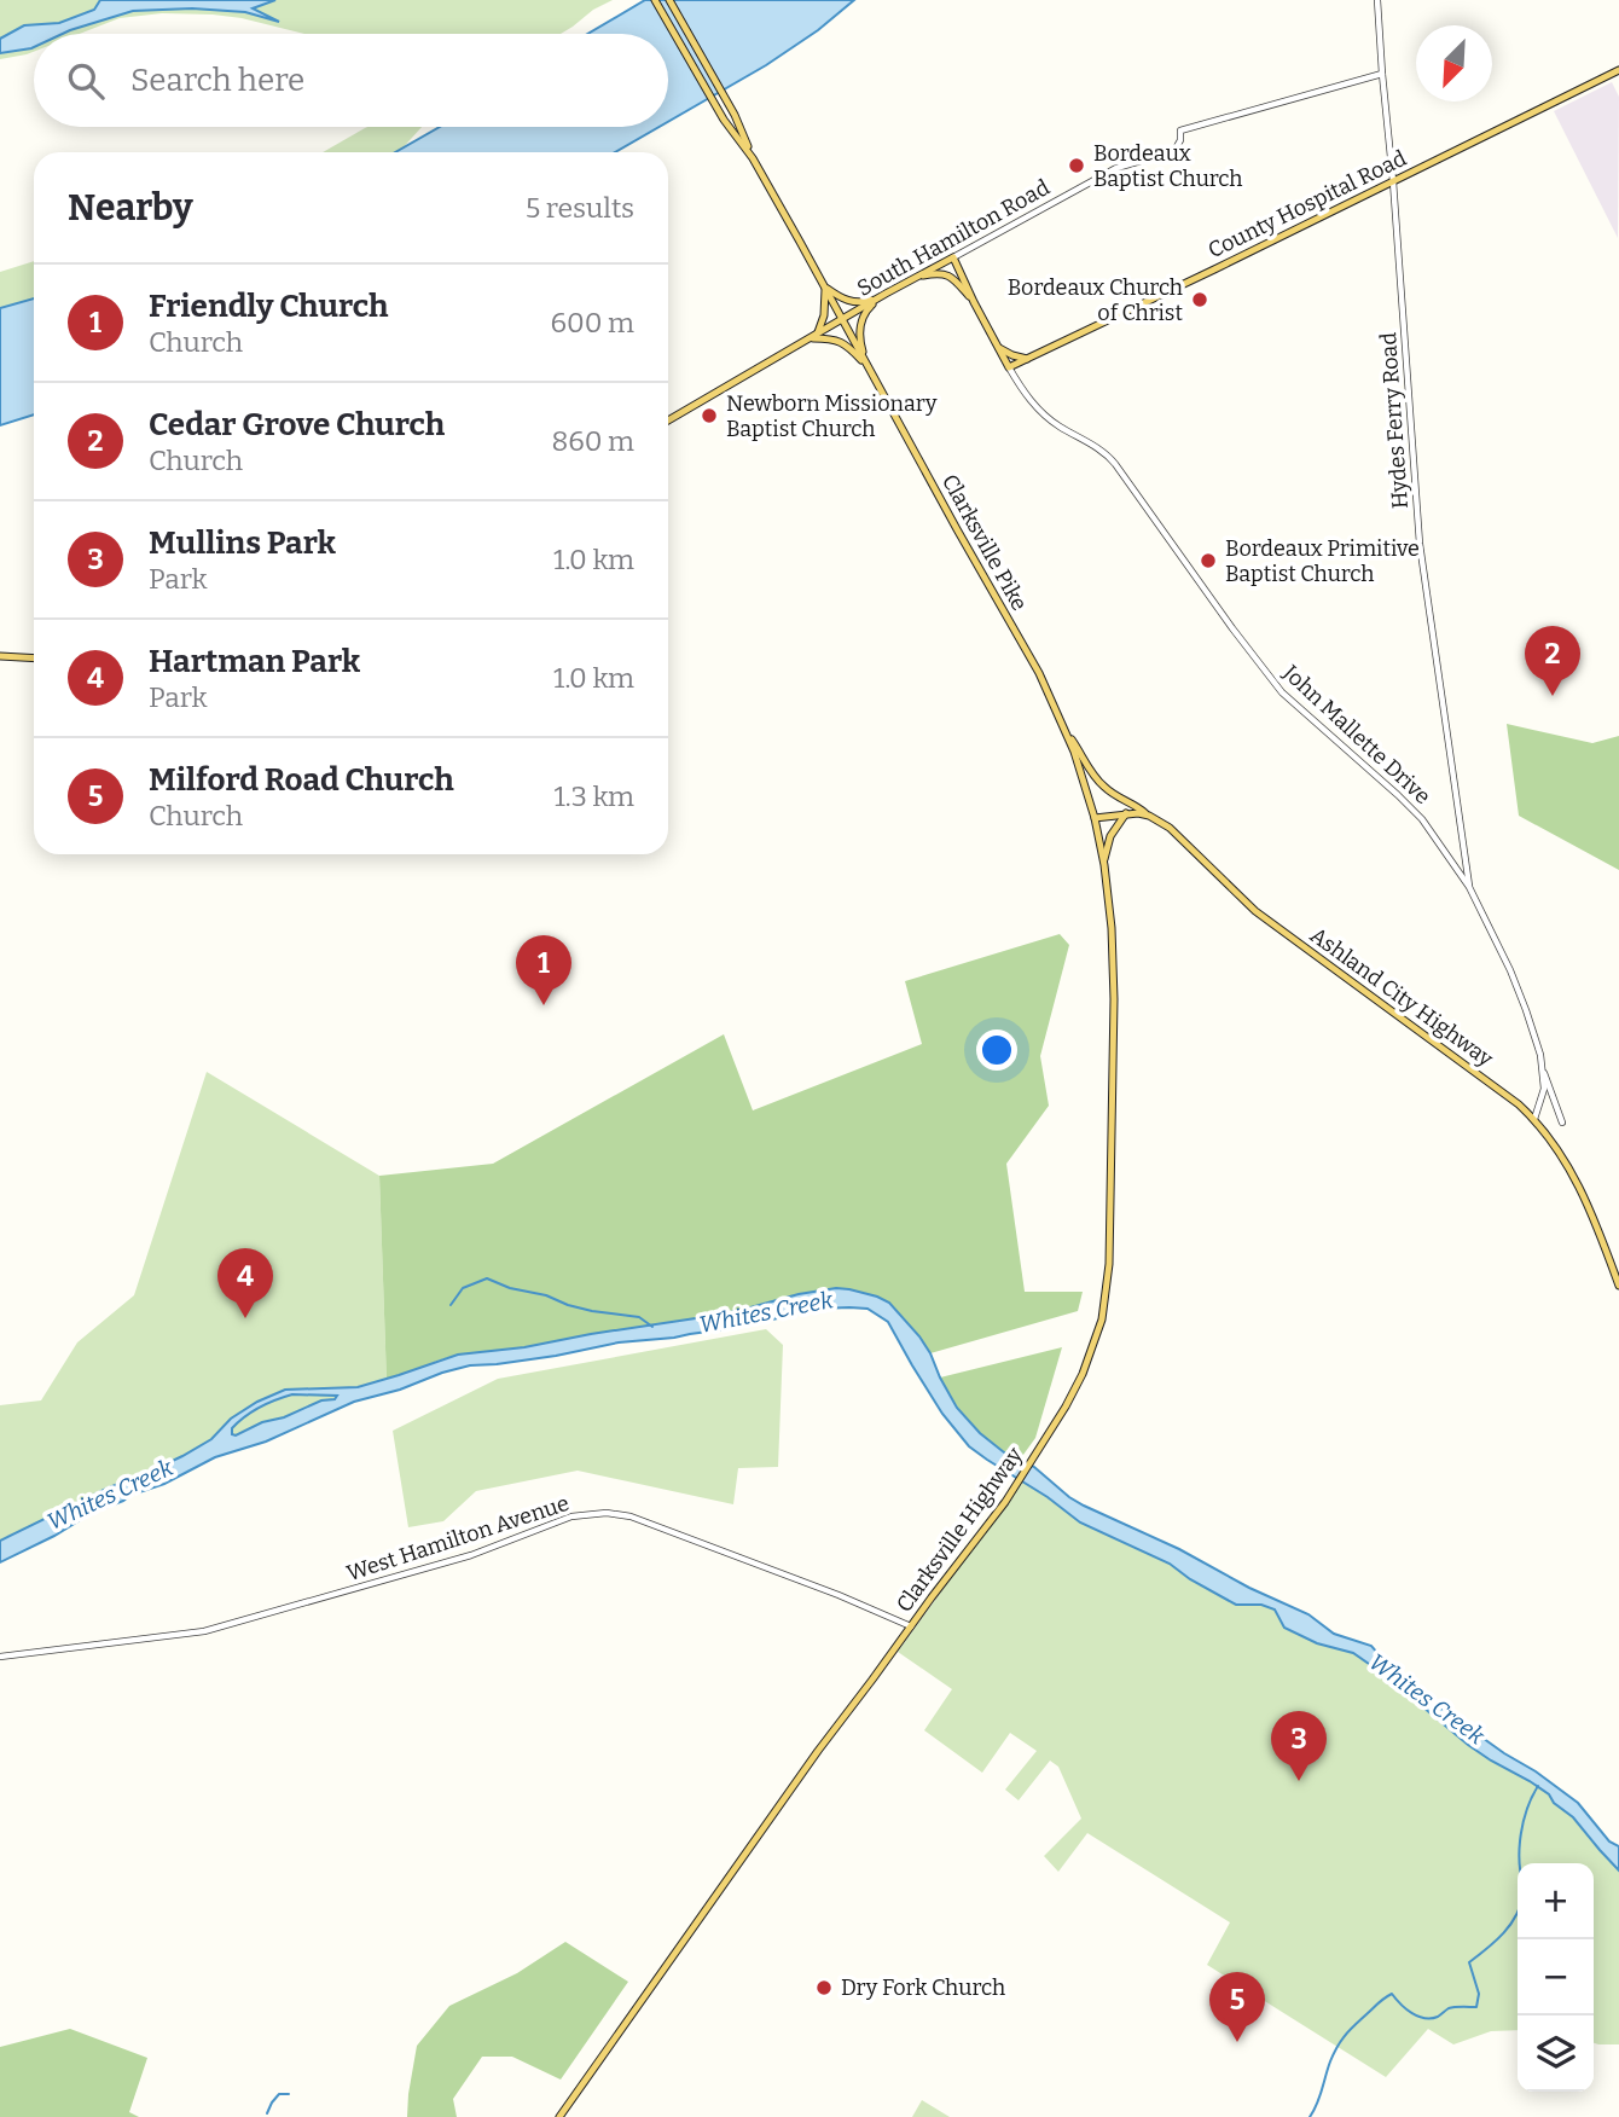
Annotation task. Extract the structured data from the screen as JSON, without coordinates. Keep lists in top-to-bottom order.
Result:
{
  "streets": {
    "main road": [
      "County Hospital Road",
      "South Hamilton Road",
      "Clarksville Pike",
      "John Mallette Drive",
      "Ashland City Highway",
      "Clarksville Highway"
    ],
    "street": ["Hydes Ferry Road", "West Hamilton Avenue"]
  },
  "crossings": [
    ["County Hospital Road", "Hydes Ferry Road"],
    ["County Hospital Road", "John Mallette Drive"],
    ["South Hamilton Road", "Hydes Ferry Road"],
    ["South Hamilton Road", "Clarksville Pike"],
    ["South Hamilton Road", "John Mallette Drive"],
    ["Hydes Ferry Road", "John Mallette Drive"],
    ["Clarksville Pike", "Ashland City Highway"],
    ["Clarksville Pike", "Clarksville Highway"],
    ["Clarksville Highway", "West Hamilton Avenue"]
  ],
  "water": ["Whites Creek"],
  "places": [
    "Bordeaux Baptist Church",
    "Bordeaux Church of Christ",
    "Newborn Missionary Baptist Church",
    "Bordeaux Primitive Baptist Church",
    "Dry Fork Church"
  ],
  "north": "bottom left",
  "page": {
    "search": "Search here",
    "heading": ["Nearby", "5 results"],
    "list": [
      {
        "mark": "1",
        "name": "Friendly Church",
        "note": "Church",
        "value": "600 m"
      },
      {
        "mark": "2",
        "name": "Cedar Grove Church",
        "note": "Church",
        "value": "860 m"
      },
      {
        "mark": "3",
        "name": "Mullins Park",
        "note": "Park",
        "value": "1.0 km"
      },
      {
        "mark": "4",
        "name": "Hartman Park",
        "note": "Park",
        "value": "1.0 km"
      },
      {
        "mark": "5",
        "name": "Milford Road Church",
        "note": "Church",
        "value": "1.3 km"
      }
    ],
    "pins": [
      "2",
      "1",
      "4",
      "3",
      "5"
    ],
    "map_buttons": ["+", "−"]
  }
}
